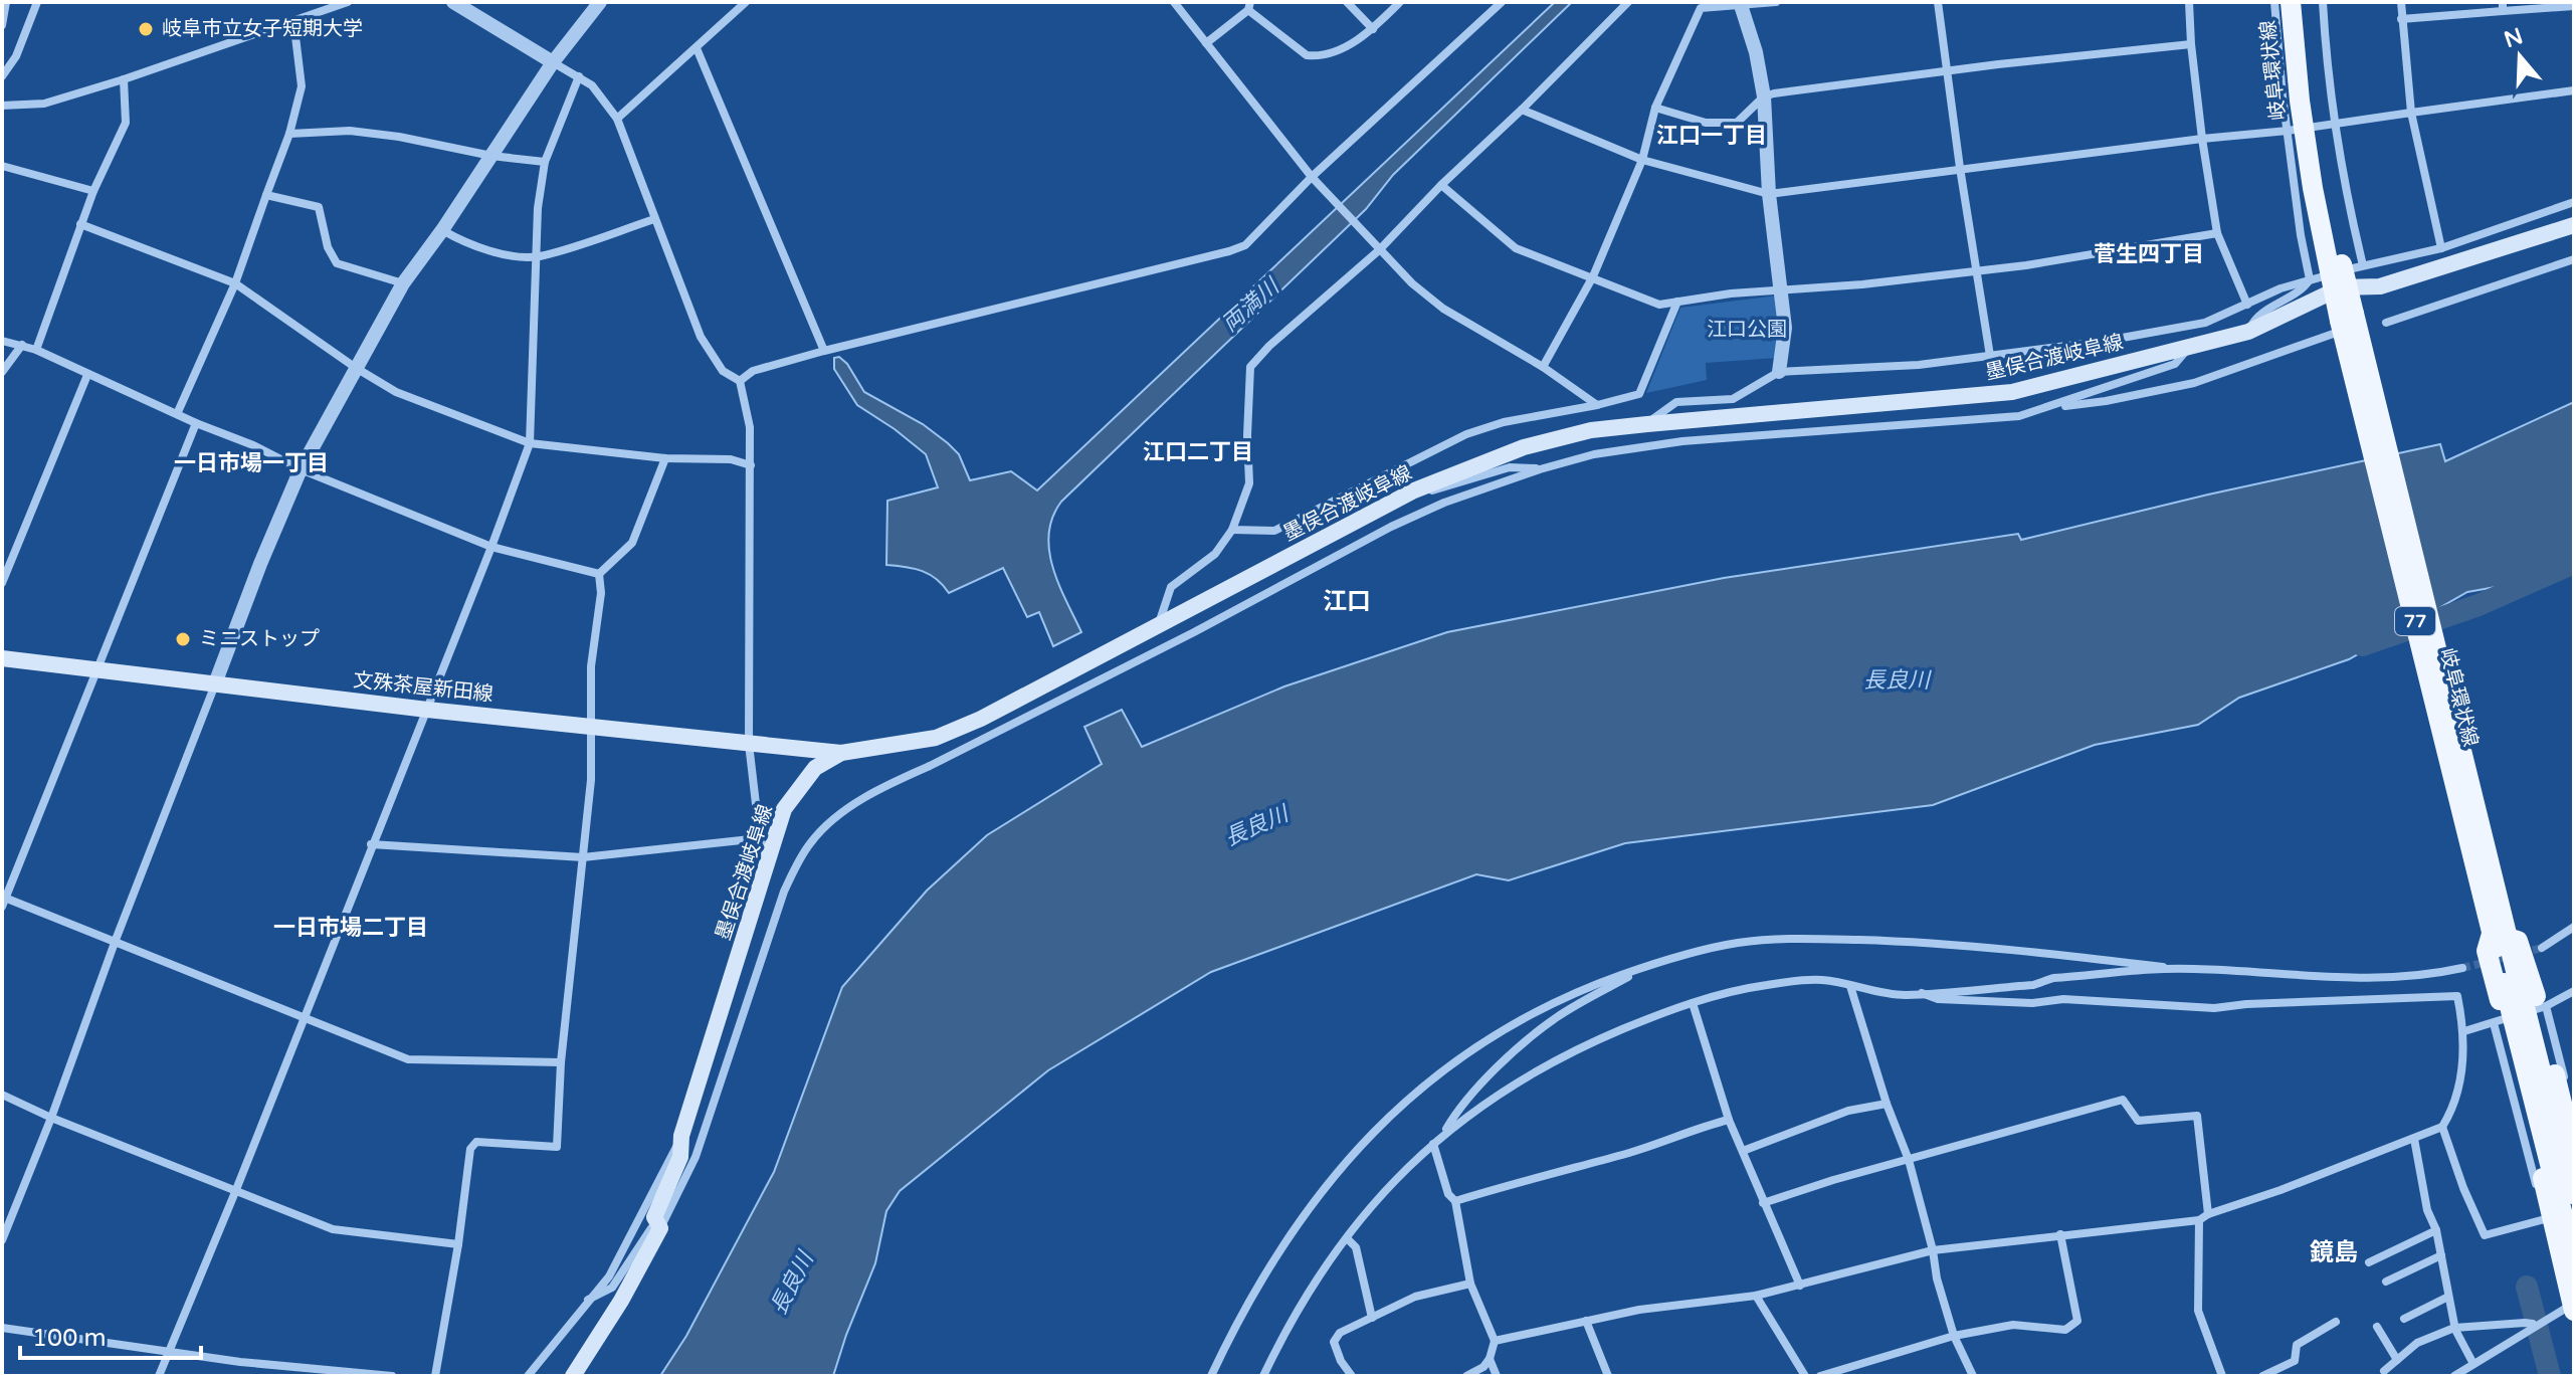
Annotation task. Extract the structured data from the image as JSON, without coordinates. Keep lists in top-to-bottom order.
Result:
{
  "streets": {
    "main road": [
      "岐阜環状線",
      "墨俣合渡岐阜線",
      "77",
      "文殊茶屋新田線"
    ]
  },
  "crossings": [
    ["岐阜環状線", "77"],
    ["墨俣合渡岐阜線", "文殊茶屋新田線"]
  ],
  "districts": [
    "江口一丁目",
    "菅生四丁目",
    "江口二丁目",
    "一日市場一丁目",
    "江口",
    "一日市場二丁目",
    "鏡島"
  ],
  "water": ["両満川", "長良川"],
  "parks": ["江口公園"],
  "places": ["岐阜市立女子短期大学", "ミニストップ"],
  "scale_bar": "100 m",
  "north": "top"
}
